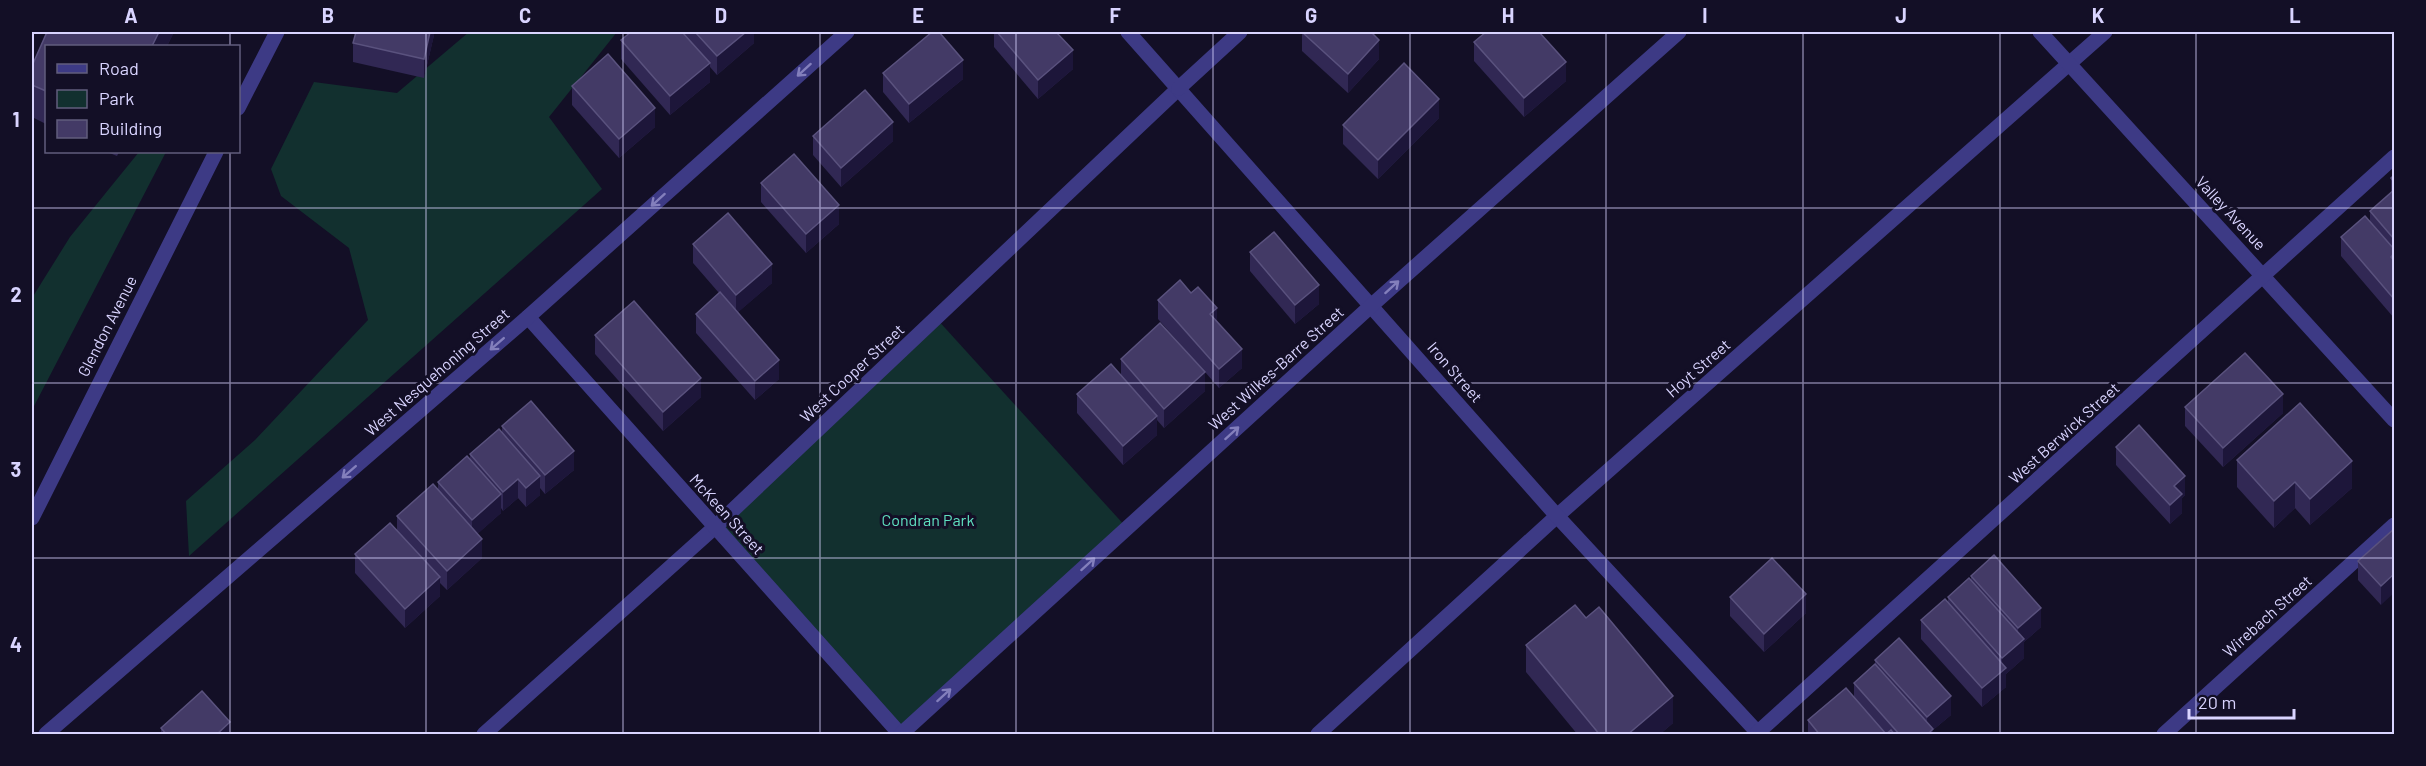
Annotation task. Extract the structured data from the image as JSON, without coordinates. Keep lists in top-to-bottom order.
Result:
{
  "streets": {
    "street": [
      "Valley Avenue",
      "Glendon Avenue",
      "West Wilkes-Barre Street",
      "Hoyt Street",
      "West Nesquehoning Street",
      "Iron Street",
      "West Cooper Street",
      "West Berwick Street",
      "McKeen Street",
      "Wirebach Street"
    ]
  },
  "crossings": [
    ["Valley Avenue", "Hoyt Street"],
    ["Valley Avenue", "West Berwick Street"],
    ["West Wilkes-Barre Street", "Iron Street"],
    ["West Wilkes-Barre Street", "McKeen Street"],
    ["Hoyt Street", "Iron Street"],
    ["West Nesquehoning Street", "McKeen Street"],
    ["Iron Street", "West Cooper Street"],
    ["Iron Street", "West Berwick Street"],
    ["West Cooper Street", "McKeen Street"]
  ],
  "one_way": ["West Wilkes-Barre Street", "West Nesquehoning Street"],
  "parks": ["Condran Park"],
  "legend": ["Road", "Park", "Building"],
  "scale_bar": "20 m",
  "grid": {
    "columns": [
      "A",
      "B",
      "C",
      "D",
      "E",
      "F",
      "G",
      "H",
      "I",
      "J",
      "K",
      "L"
    ],
    "rows": [
      "1",
      "2",
      "3",
      "4"
    ]
  }
}
